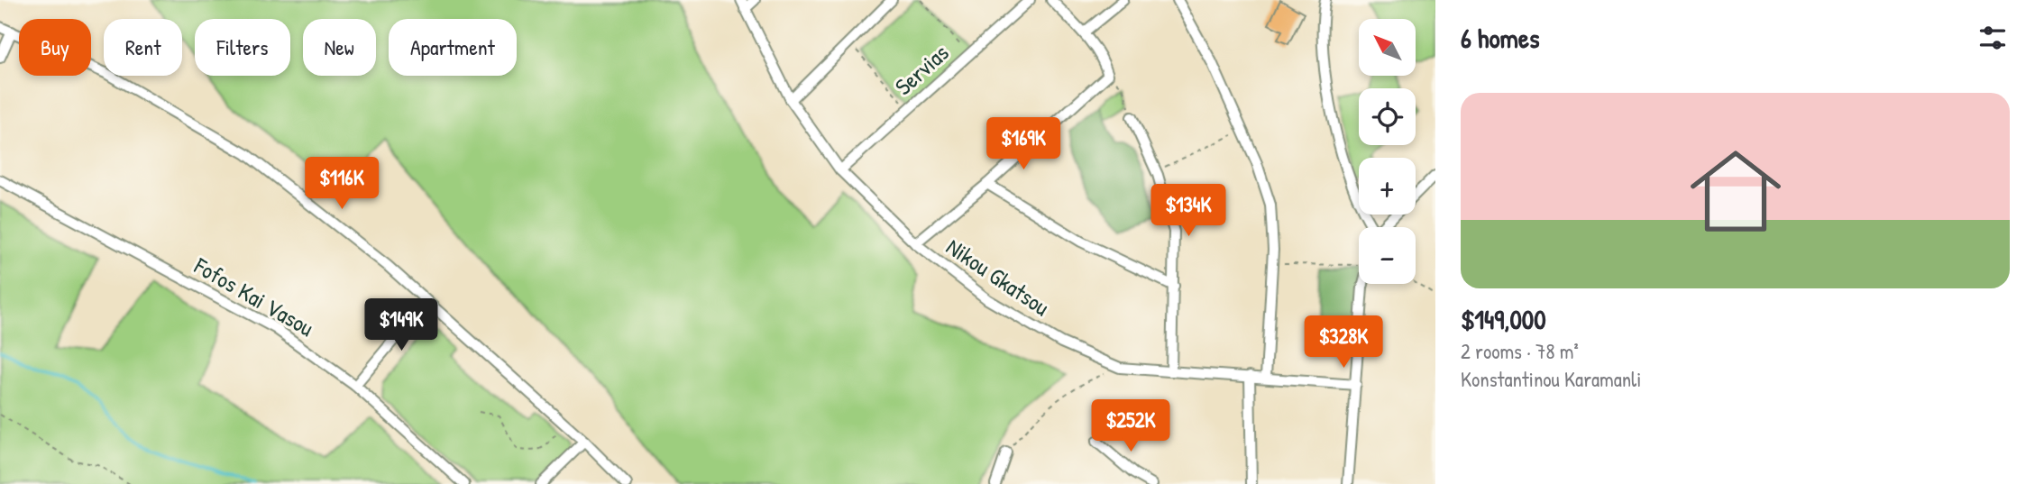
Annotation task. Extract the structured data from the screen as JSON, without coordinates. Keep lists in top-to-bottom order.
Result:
{
  "streets": {
    "street": ["Servias", "Nikou Gkatsou", "Fofos Kai Vasou"]
  },
  "crossings": [
    ["Servias", "Nikou Gkatsou"]
  ],
  "north": "top left",
  "page": {
    "heading": "6 homes",
    "map_buttons": ["+", "−"],
    "chip": [
      "Buy",
      "Rent",
      "Filters",
      "New",
      "Apartment"
    ],
    "list": [
      {
        "name": "$149,000",
        "note": "2 rooms · 78 m² · Konstantinou Karamanli"
      }
    ],
    "price": [
      "$169K",
      "$116K",
      "$134K",
      "$149K",
      "$328K",
      "$252K"
    ]
  }
}
